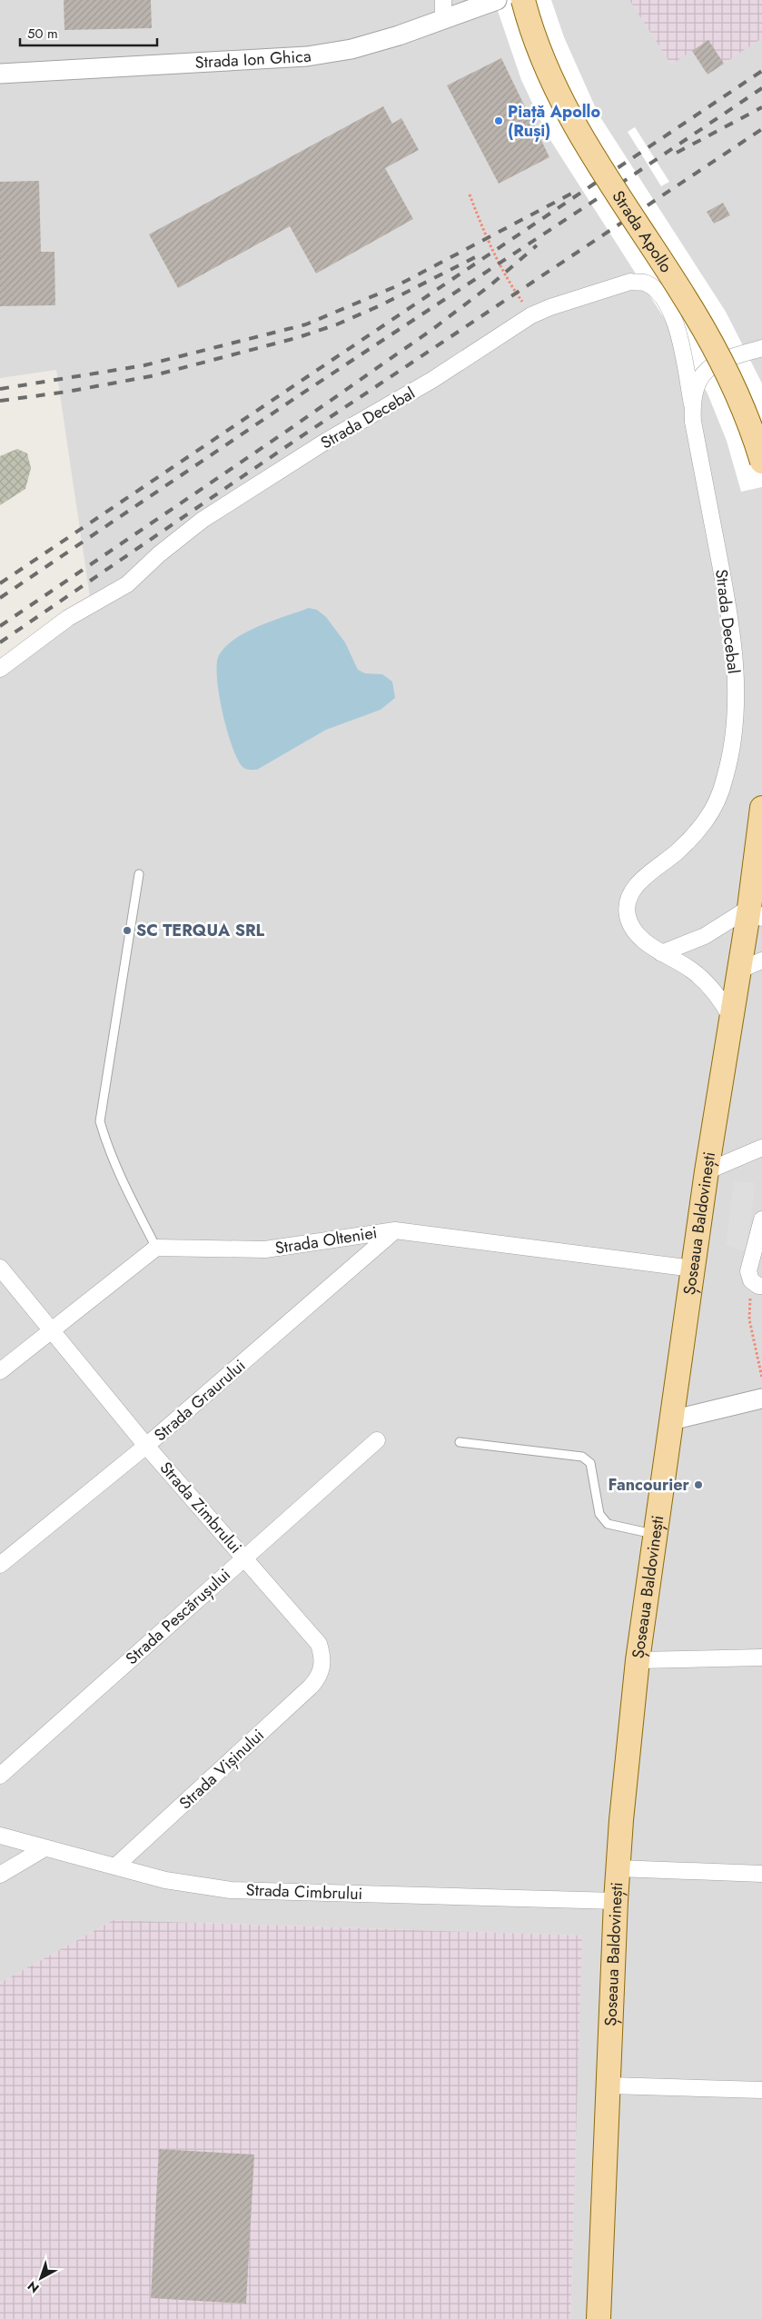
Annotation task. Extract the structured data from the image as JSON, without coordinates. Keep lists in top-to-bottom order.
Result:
{
  "streets": {
    "main road": ["Strada Apollo", "Șoseaua Baldovinești"],
    "street": [
      "Strada Ion Ghica",
      "Strada Decebal",
      "Strada Olteniei",
      "Strada Graurului",
      "Strada Zimbrului",
      "Strada Pescărușului",
      "Strada Vișinului",
      "Strada Cimbrului"
    ]
  },
  "crossings": [
    ["Strada Decebal", "Șoseaua Baldovinești"],
    ["Șoseaua Baldovinești", "Strada Olteniei"],
    ["Șoseaua Baldovinești", "Strada Cimbrului"],
    ["Strada Olteniei", "Strada Graurului"],
    ["Strada Graurului", "Strada Zimbrului"],
    ["Strada Zimbrului", "Strada Pescărușului"],
    ["Strada Zimbrului", "Strada Vișinului"],
    ["Strada Vișinului", "Strada Cimbrului"]
  ],
  "places": ["Piață Apollo (Ruși)", "SC TERQUA SRL", "Fancourier"],
  "scale_bar": "50 m",
  "north": "bottom left"
}
